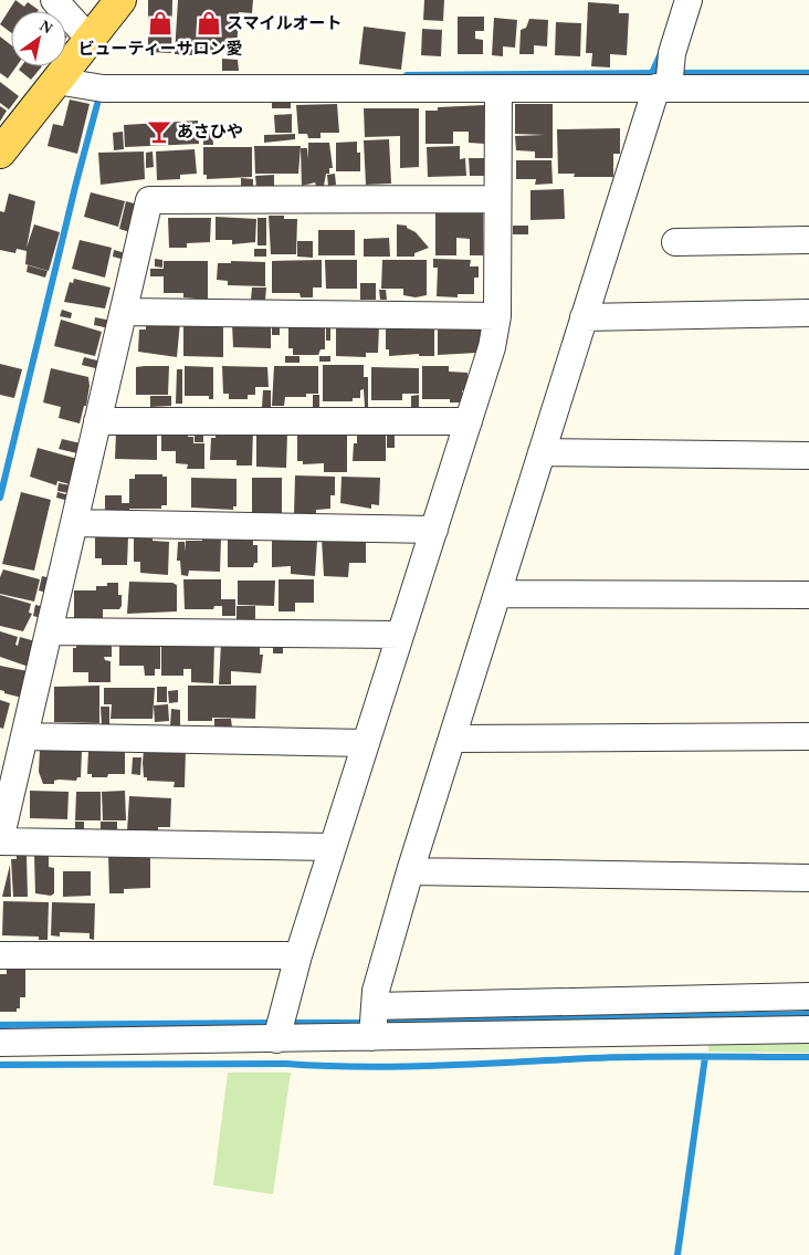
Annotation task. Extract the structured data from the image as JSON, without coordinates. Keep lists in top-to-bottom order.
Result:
{
  "places": {
    "shop": ["ビューティーサロン愛", "スマイルオート"],
    "bar": ["あさひや"]
  },
  "north": "top right"
}
